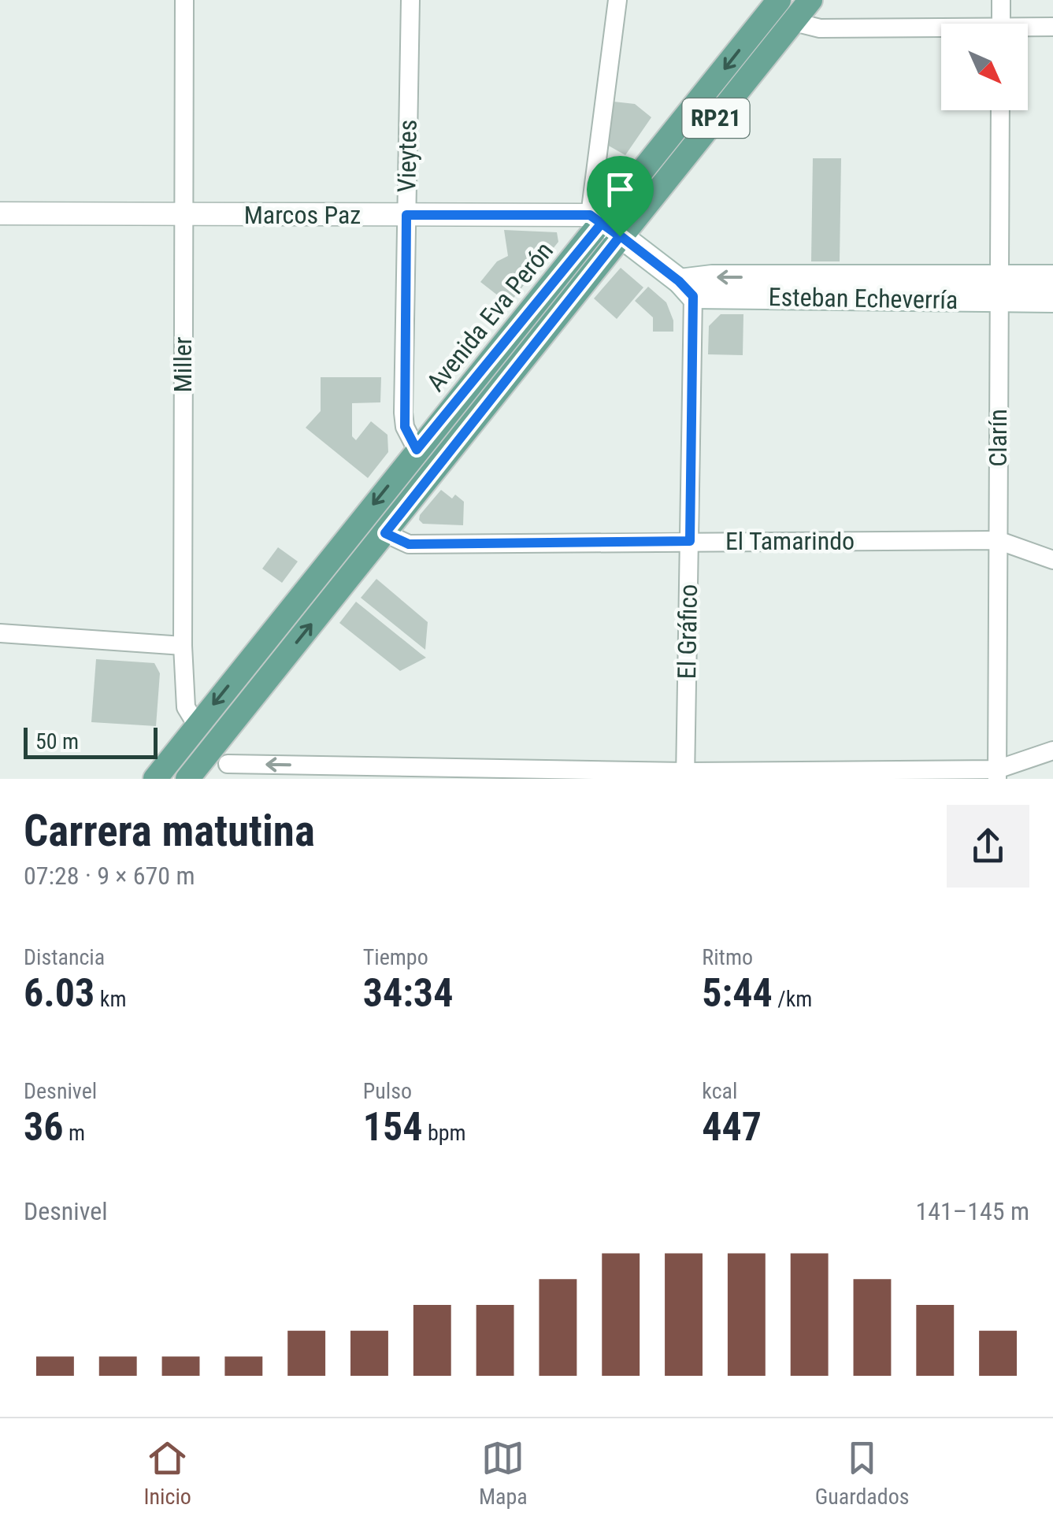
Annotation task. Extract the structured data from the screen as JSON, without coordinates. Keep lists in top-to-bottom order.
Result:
{
  "streets": {
    "main road": ["RP21", "Esteban Echeverría", "Avenida Eva Perón"],
    "street": [
      "Vieytes",
      "Marcos Paz",
      "Miller",
      "Clarín",
      "El Tamarindo",
      "El Gráfico"
    ]
  },
  "crossings": [
    ["Vieytes", "Marcos Paz"],
    ["Vieytes", "Avenida Eva Perón"],
    ["Marcos Paz", "Avenida Eva Perón"],
    ["Marcos Paz", "Miller"],
    ["Esteban Echeverría", "Clarín"],
    ["Esteban Echeverría", "El Gráfico"],
    ["Avenida Eva Perón", "Miller"],
    ["Avenida Eva Perón", "El Tamarindo"],
    ["Clarín", "El Tamarindo"],
    ["El Tamarindo", "El Gráfico"]
  ],
  "scale_bar": "50 m",
  "north": "bottom right",
  "page": {
    "scale": "50 m",
    "heading": ["Carrera matutina", "07:28 · 9 × 670 m"],
    "stats": [
      ["Distancia", "6.03 km"],
      ["Tiempo", "34:34"],
      ["Ritmo", "5:44 /km"],
      ["Desnivel", "36 m"],
      ["Pulso", "154 bpm"],
      ["kcal", "447"]
    ],
    "chart": ["Desnivel", "141–145 m"],
    "tabs": ["Inicio", "Mapa", "Guardados"]
  }
}
